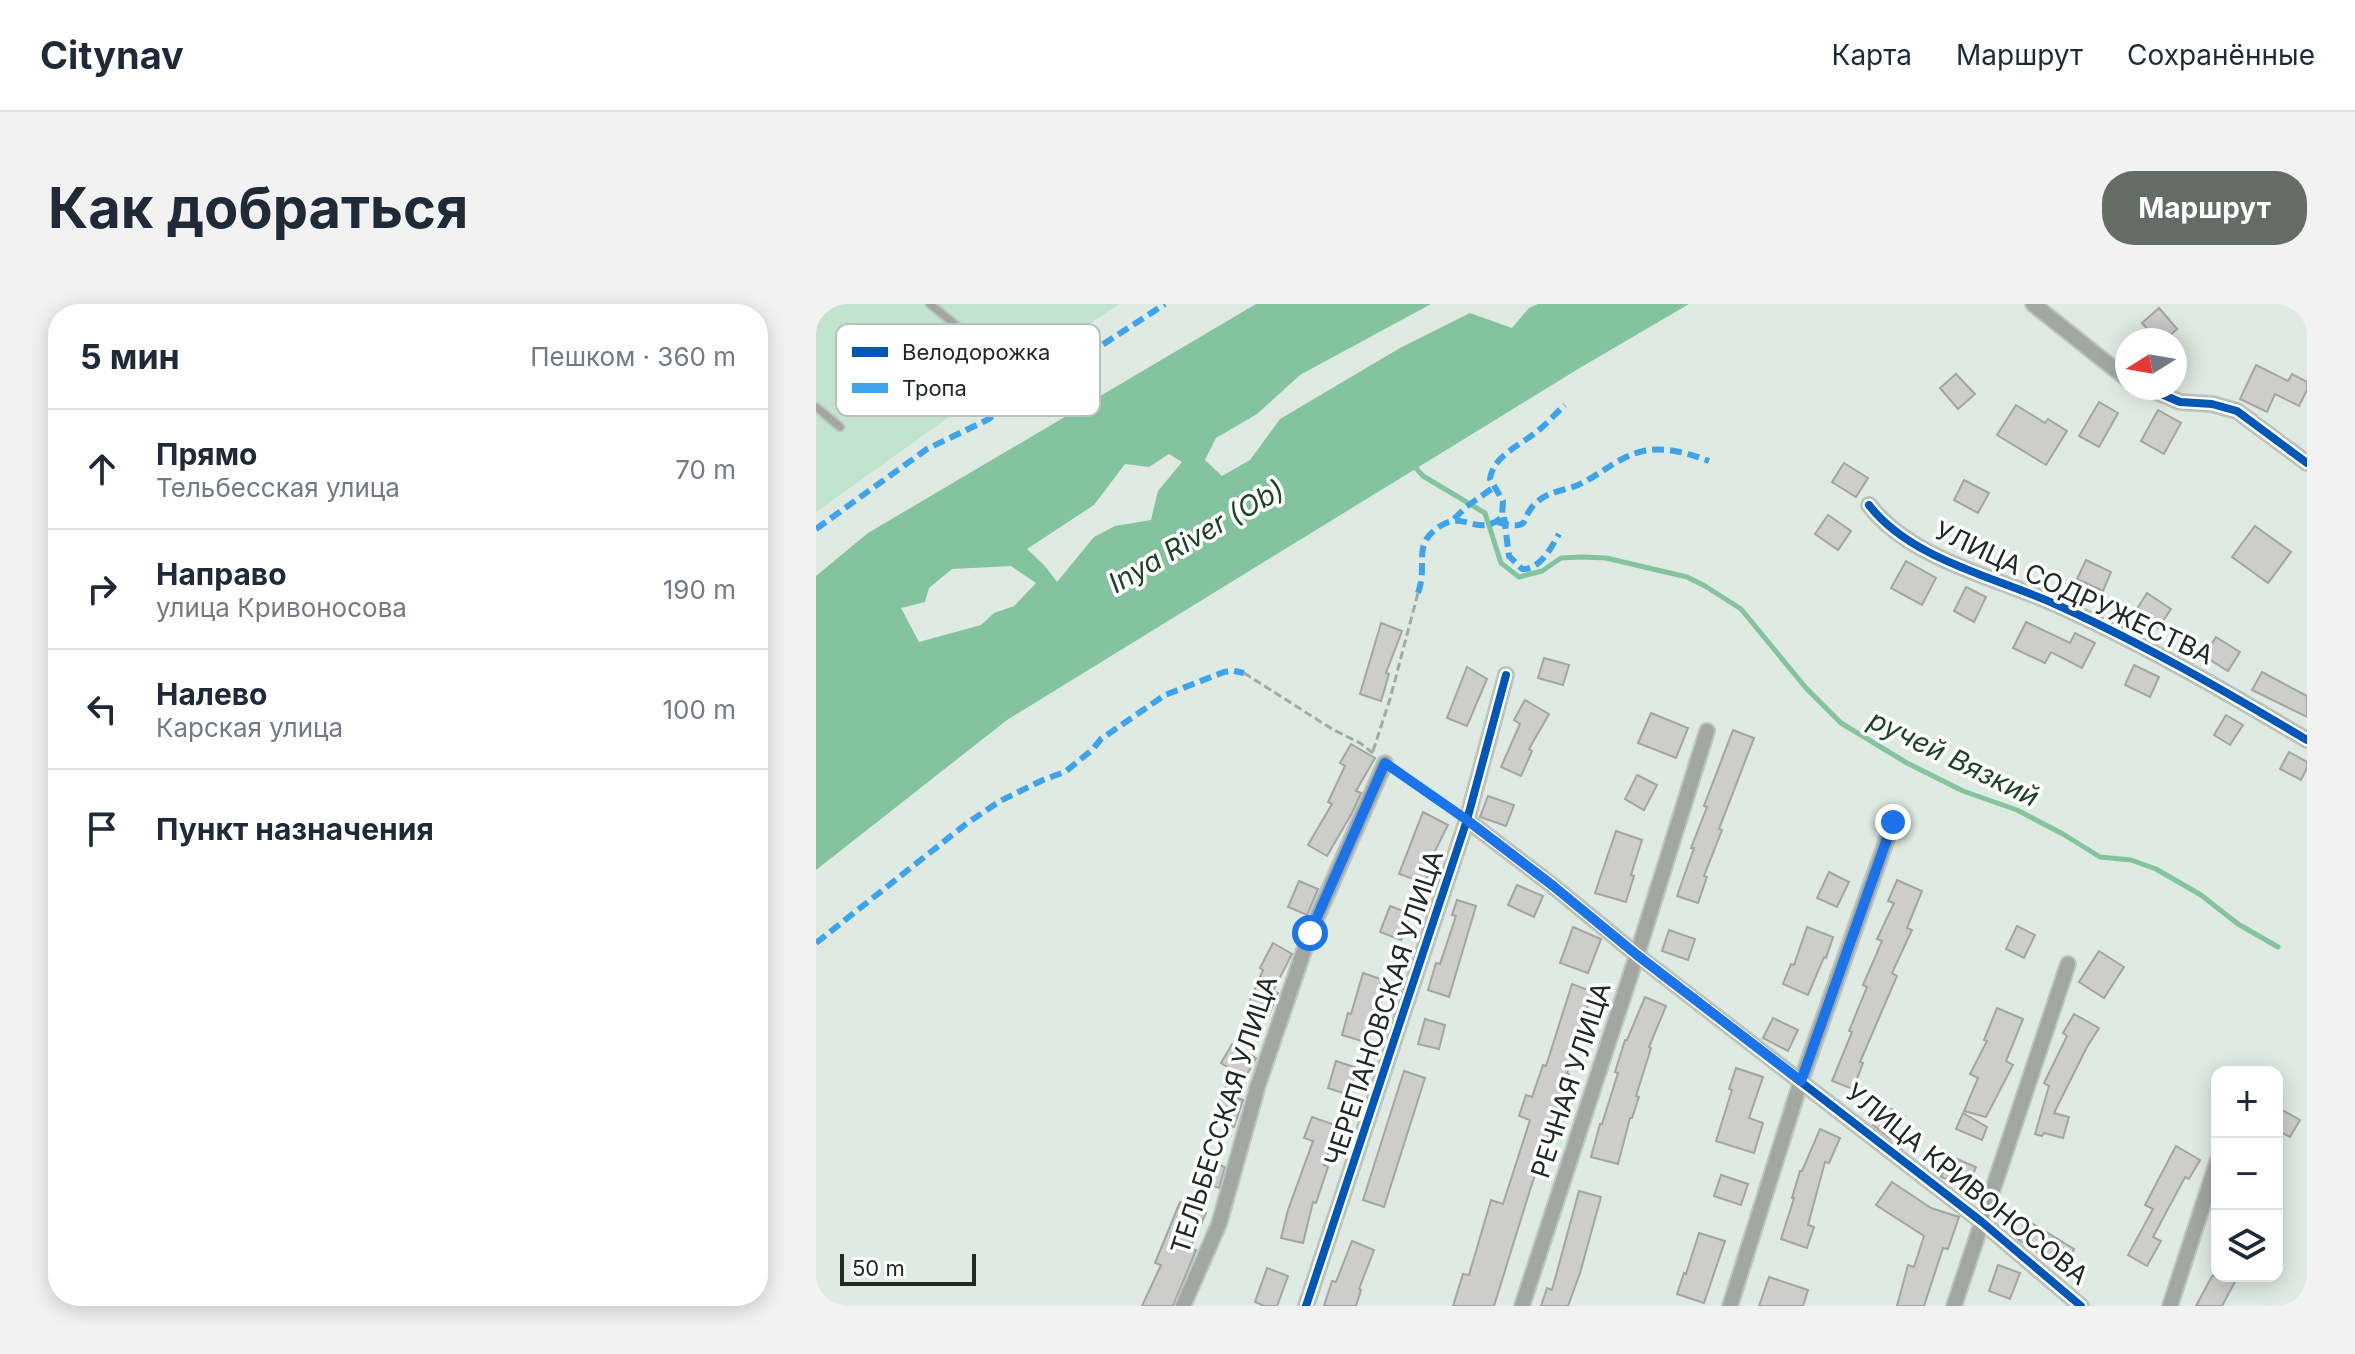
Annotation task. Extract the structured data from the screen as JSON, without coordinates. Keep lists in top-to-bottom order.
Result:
{
  "streets": {
    "street": [
      "УЛИЦА СОДРУЖЕСТВА",
      "ЧЕРЕПАНОВСКАЯ УЛИЦА",
      "РЕЧНАЯ УЛИЦА",
      "ТЕЛЬБЕССКАЯ УЛИЦА",
      "УЛИЦА КРИВОНОСОВА"
    ]
  },
  "crossings": [
    ["ЧЕРЕПАНОВСКАЯ УЛИЦА", "УЛИЦА КРИВОНОСОВА"],
    ["РЕЧНАЯ УЛИЦА", "УЛИЦА КРИВОНОСОВА"]
  ],
  "water": ["Inya River (Ob)", "ручей Вязкий"],
  "legend": ["Велодорожка", "Тропа"],
  "scale_bar": "50 m",
  "north": "left",
  "page": {
    "header": "Citynav",
    "nav": ["Карта", "Маршрут", "Сохранённые"],
    "buttons": "Маршрут",
    "title": "Как добраться",
    "heading": ["5 мин", "Пешком · 360 m"],
    "list": [
      ["Прямо", "Тельбесская улица", "70 m"],
      ["Направо", "улица Кривоносова", "190 m"],
      ["Налево", "Карская улица", "100 m"],
      "Пункт назначения"
    ],
    "map_buttons": ["+", "−"],
    "scale": "50 m"
  }
}
